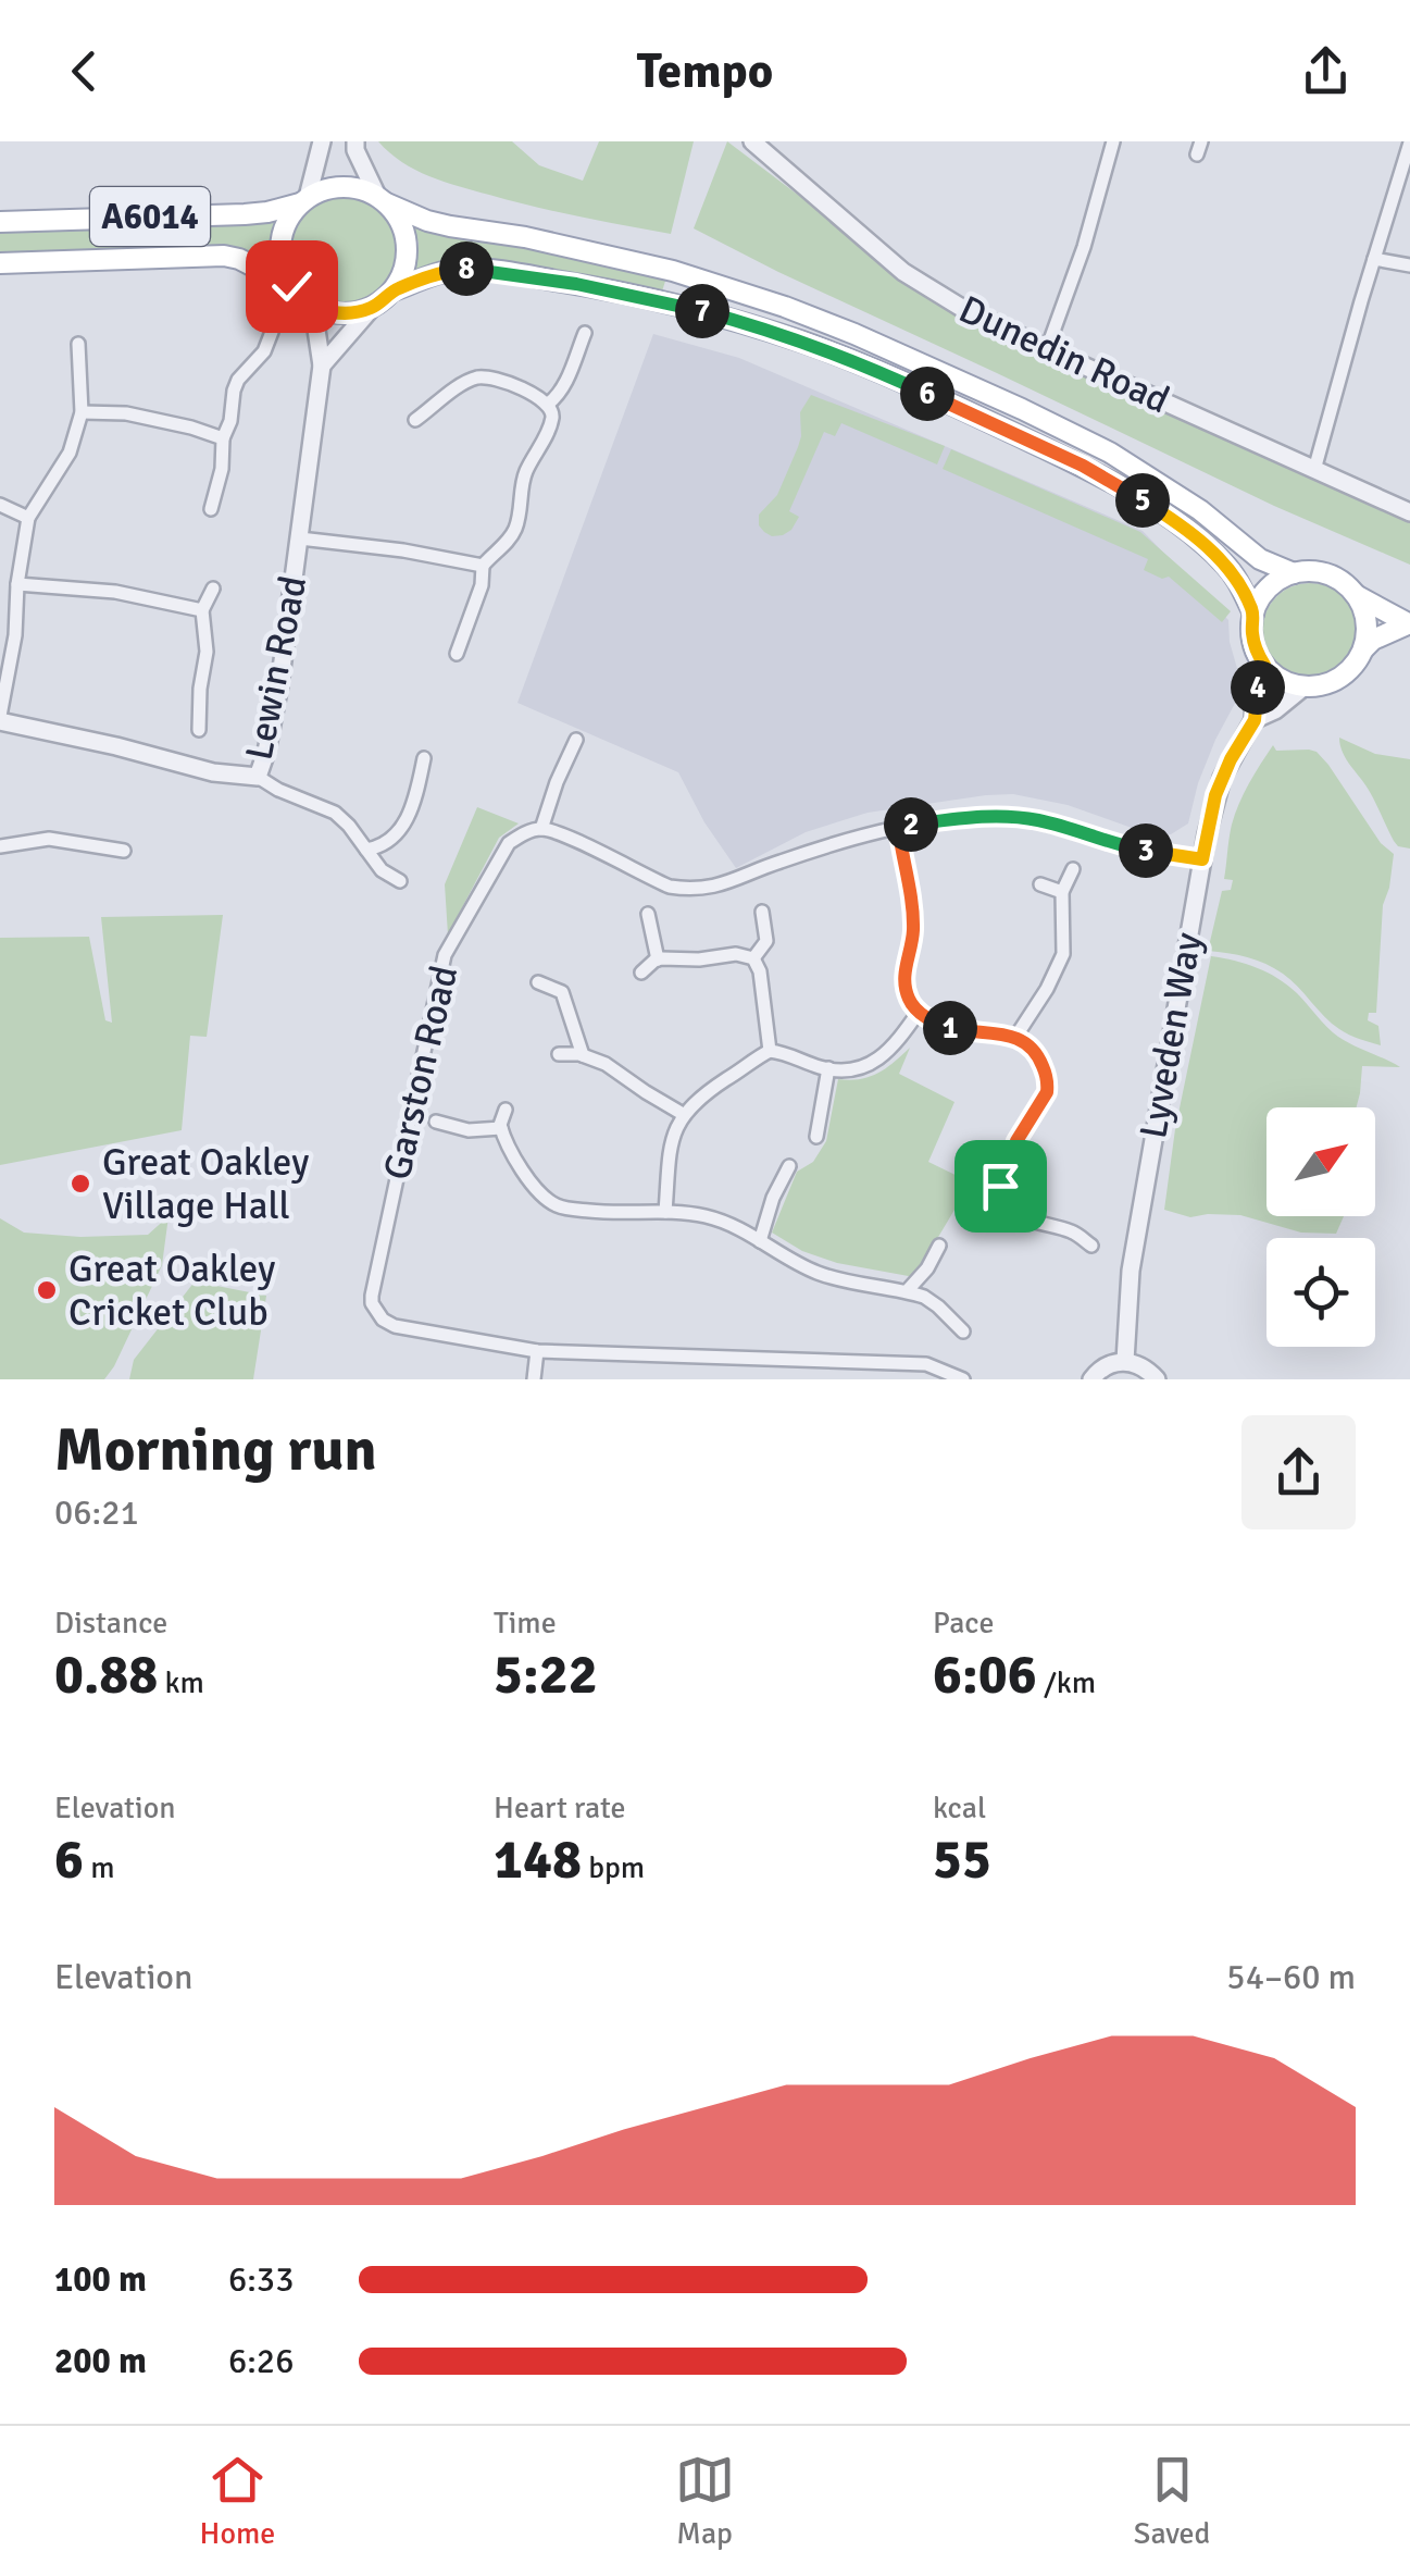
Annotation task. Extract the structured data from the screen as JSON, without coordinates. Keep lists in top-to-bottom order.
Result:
{
  "streets": {
    "main road": ["A6014"],
    "street": [
      "Dunedin Road",
      "Lewin Road",
      "Lyveden Way",
      "Garston Road"
    ]
  },
  "crossings": [
    ["A6014", "Lewin Road"]
  ],
  "places": ["Great Oakley Village Hall", "Great Oakley Cricket Club"],
  "north": "top right",
  "page": {
    "header": "Tempo",
    "pins": [
      "8",
      "7",
      "6",
      "5",
      "4",
      "2",
      "3",
      "1"
    ],
    "heading": ["Morning run", "06:21"],
    "stats": [
      ["Distance", "0.88 km"],
      ["Time", "5:22"],
      ["Pace", "6:06 /km"],
      ["Elevation", "6 m"],
      ["Heart rate", "148 bpm"],
      ["kcal", "55"]
    ],
    "chart": ["Elevation", "54–60 m"],
    "list": [
      {
        "name": "100 m",
        "note": "6:33"
      },
      {
        "name": "200 m",
        "note": "6:26"
      }
    ],
    "tabs": ["Home", "Map", "Saved"]
  }
}
